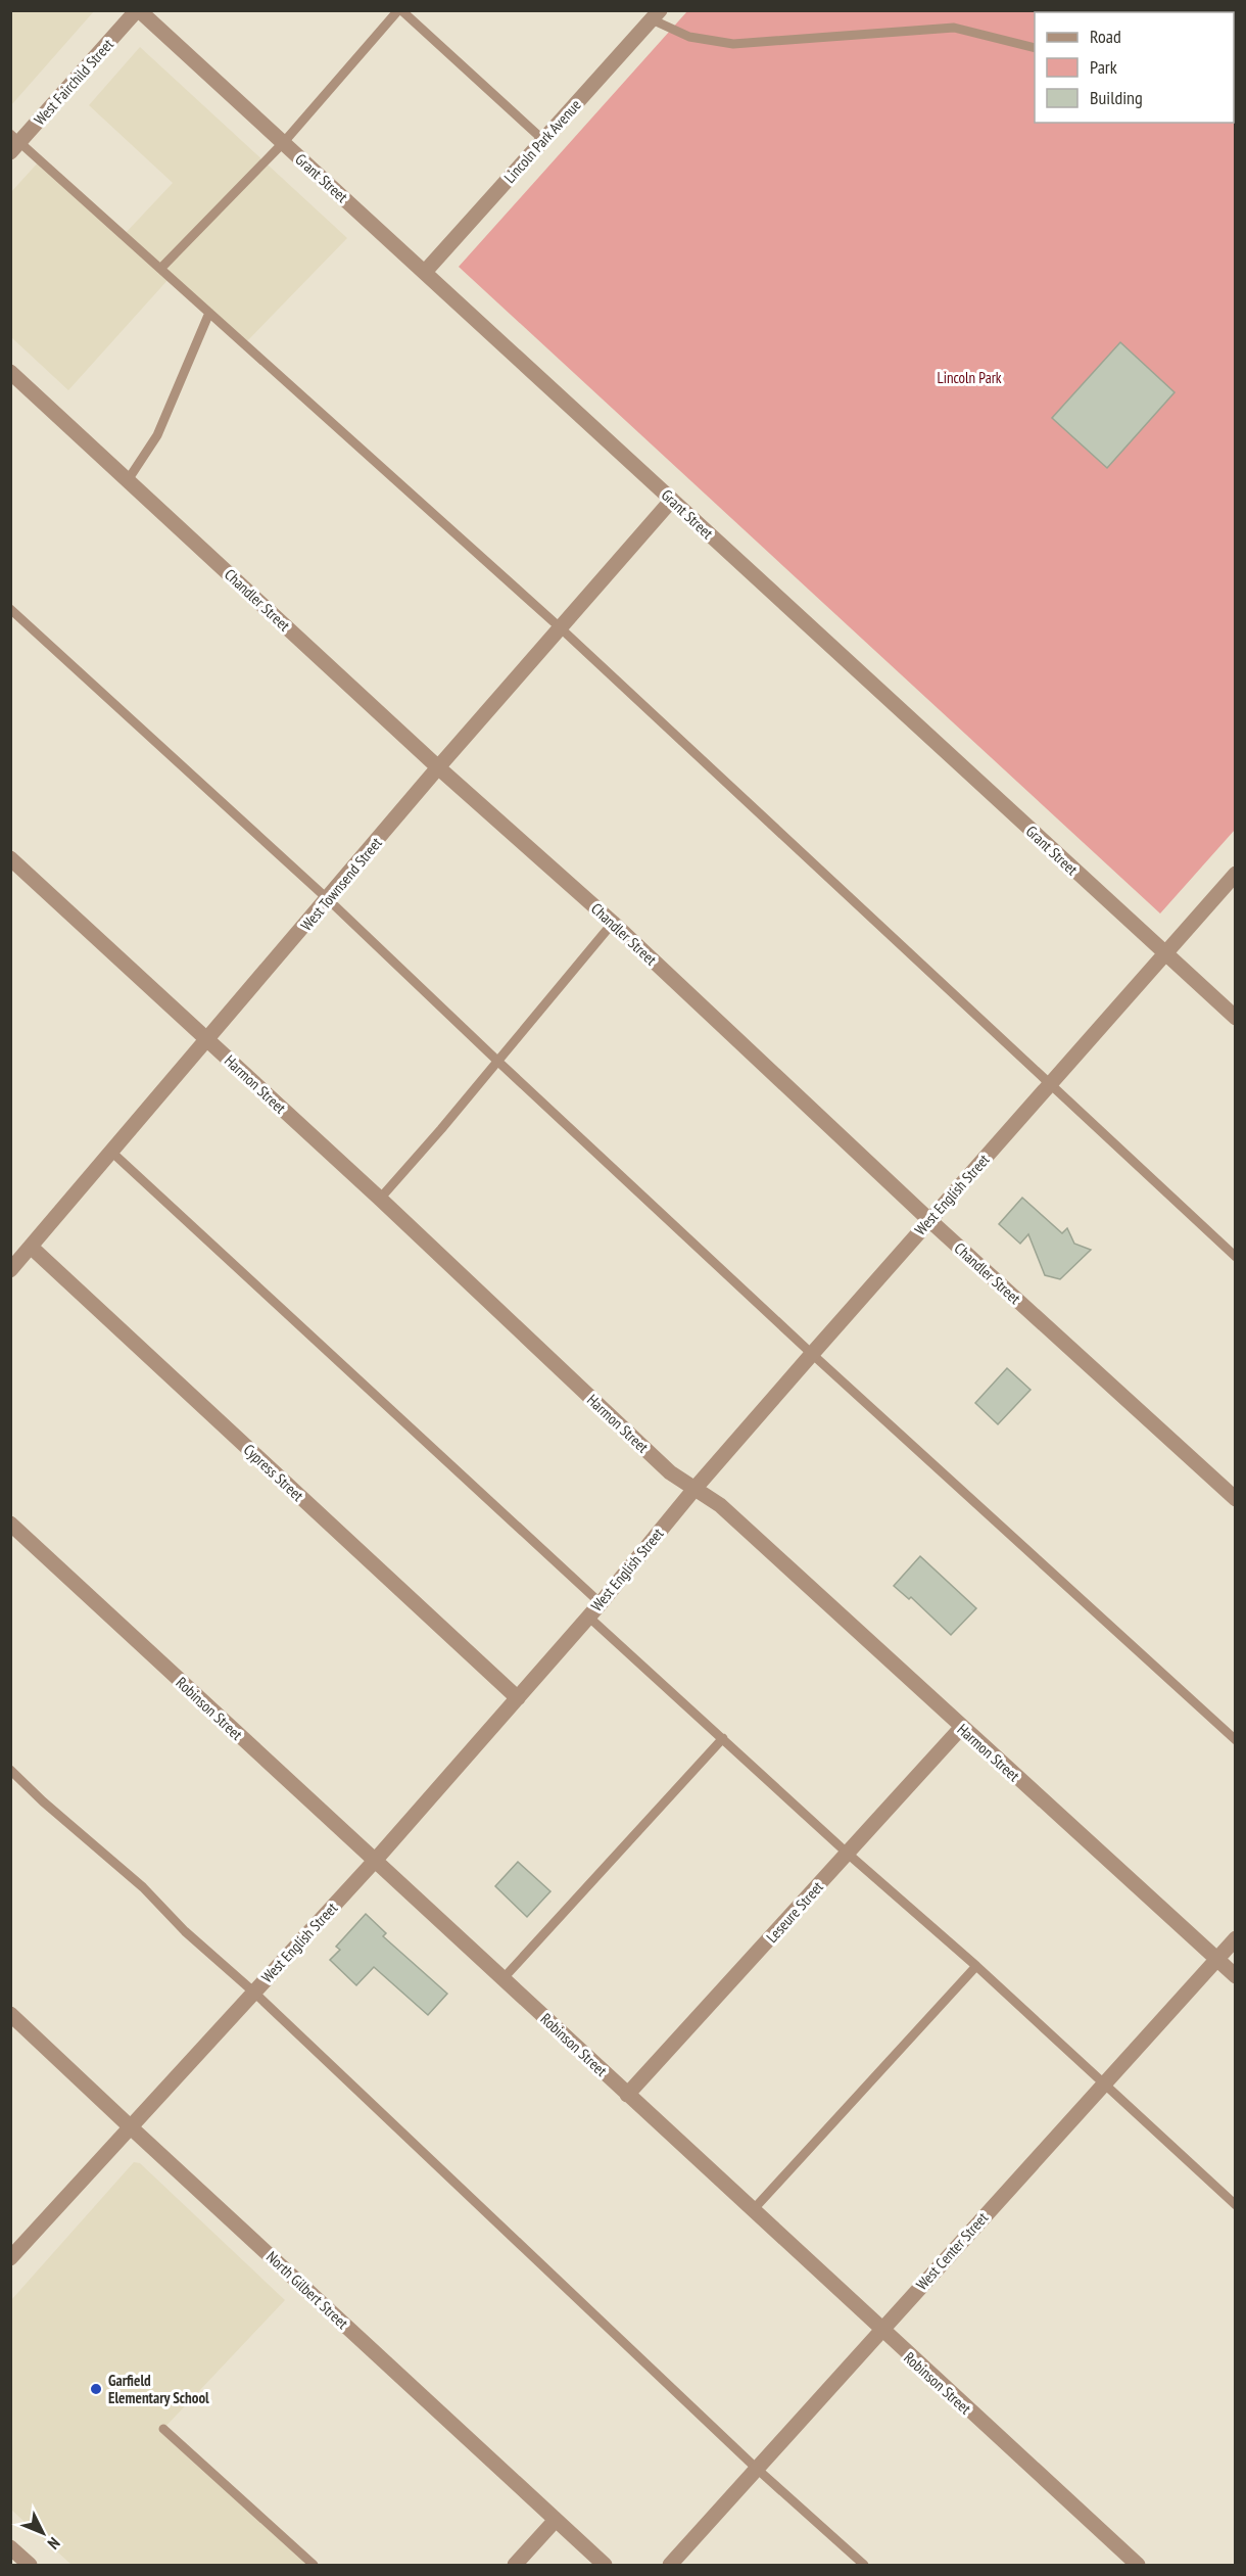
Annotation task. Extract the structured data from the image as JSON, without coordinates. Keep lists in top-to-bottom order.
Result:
{
  "streets": {
    "street": [
      "West Fairchild Street",
      "Lincoln Park Avenue",
      "Grant Street",
      "Chandler Street",
      "West Townsend Street",
      "Harmon Street",
      "West English Street",
      "Cypress Street",
      "Robinson Street",
      "Leseure Street",
      "West Center Street",
      "North Gilbert Street"
    ]
  },
  "crossings": [
    ["West Fairchild Street", "Grant Street"],
    ["Lincoln Park Avenue", "Grant Street"],
    ["Grant Street", "West Townsend Street"],
    ["Grant Street", "West English Street"],
    ["Chandler Street", "West Townsend Street"],
    ["Chandler Street", "West English Street"],
    ["West Townsend Street", "Harmon Street"],
    ["West Townsend Street", "Cypress Street"],
    ["Harmon Street", "West English Street"],
    ["Harmon Street", "Leseure Street"],
    ["Harmon Street", "West Center Street"],
    ["West English Street", "Cypress Street"],
    ["West English Street", "Robinson Street"],
    ["West English Street", "North Gilbert Street"],
    ["Robinson Street", "Leseure Street"],
    ["Robinson Street", "West Center Street"]
  ],
  "parks": ["Lincoln Park"],
  "places": ["Garfield Elementary School"],
  "legend": ["Road", "Park", "Building"],
  "north": "bottom right"
}
